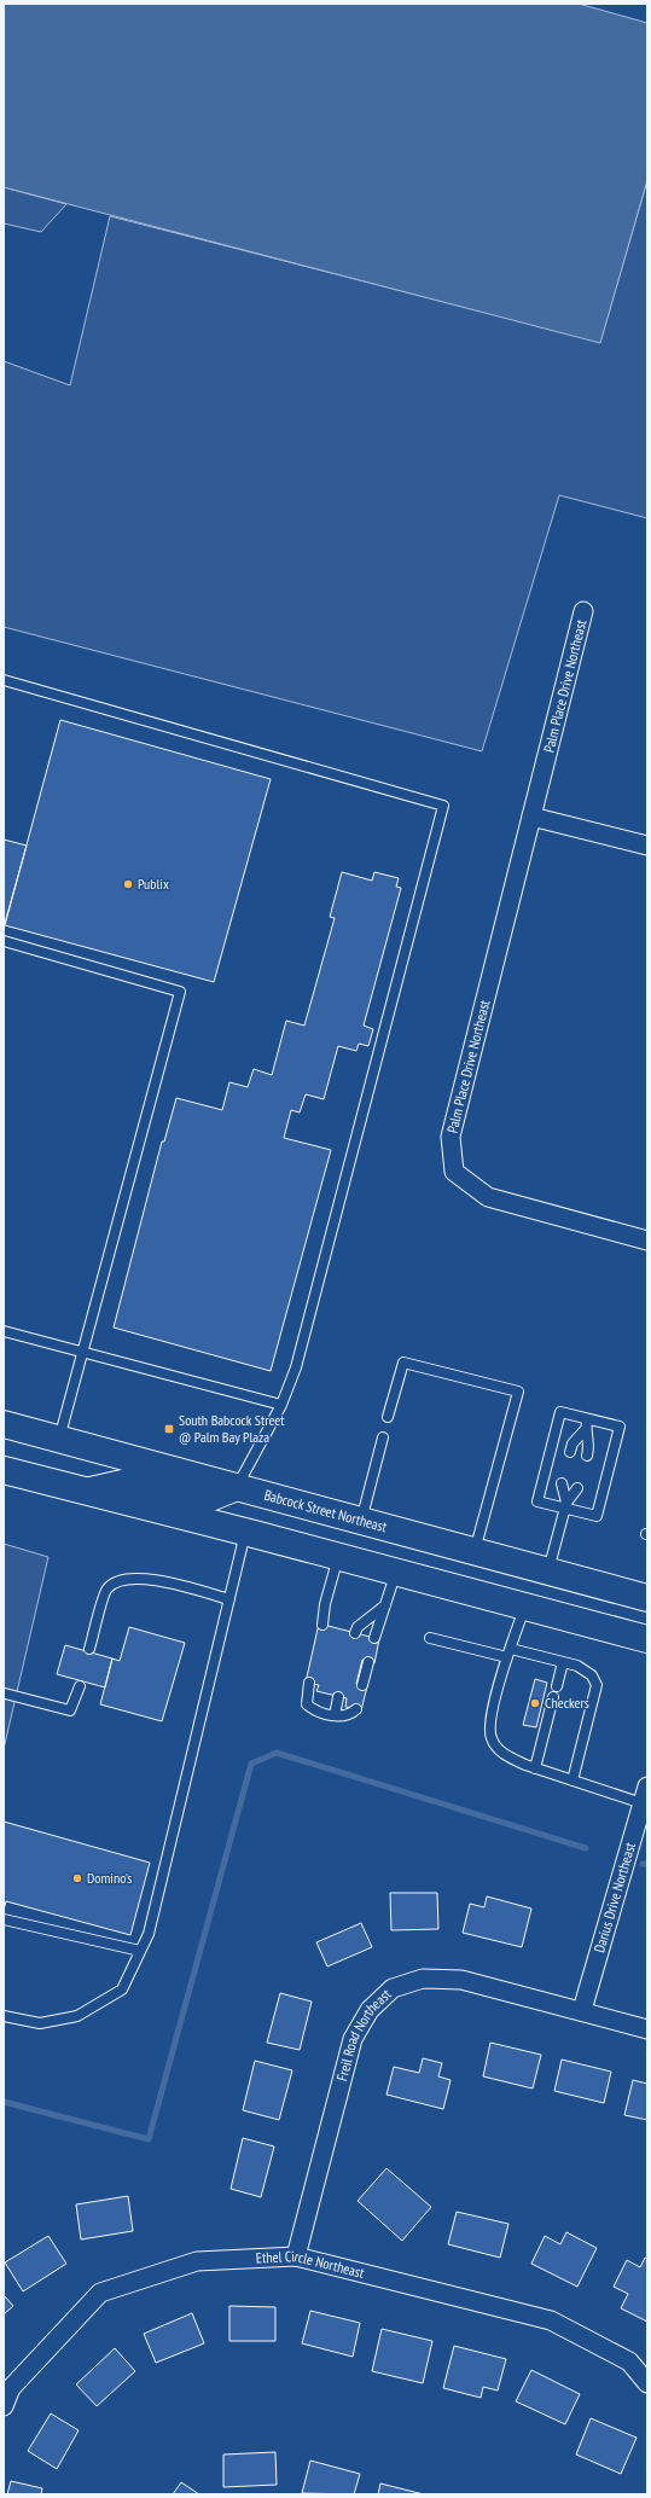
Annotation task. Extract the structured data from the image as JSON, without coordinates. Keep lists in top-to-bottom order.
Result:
{
  "streets": {
    "main road": ["Babcock Street Northeast"],
    "street": [
      "Palm Place Drive Northeast",
      "Darius Drive Northeast",
      "Freil Road Northeast",
      "Ethel Circle Northeast"
    ]
  },
  "crossings": [
    ["Darius Drive Northeast", "Freil Road Northeast"],
    ["Freil Road Northeast", "Ethel Circle Northeast"]
  ],
  "places": {
    "other": ["Publix", "Checkers", "Domino's"],
    "transit": ["South Babcock Street @ Palm Bay Plaza"]
  }
}
